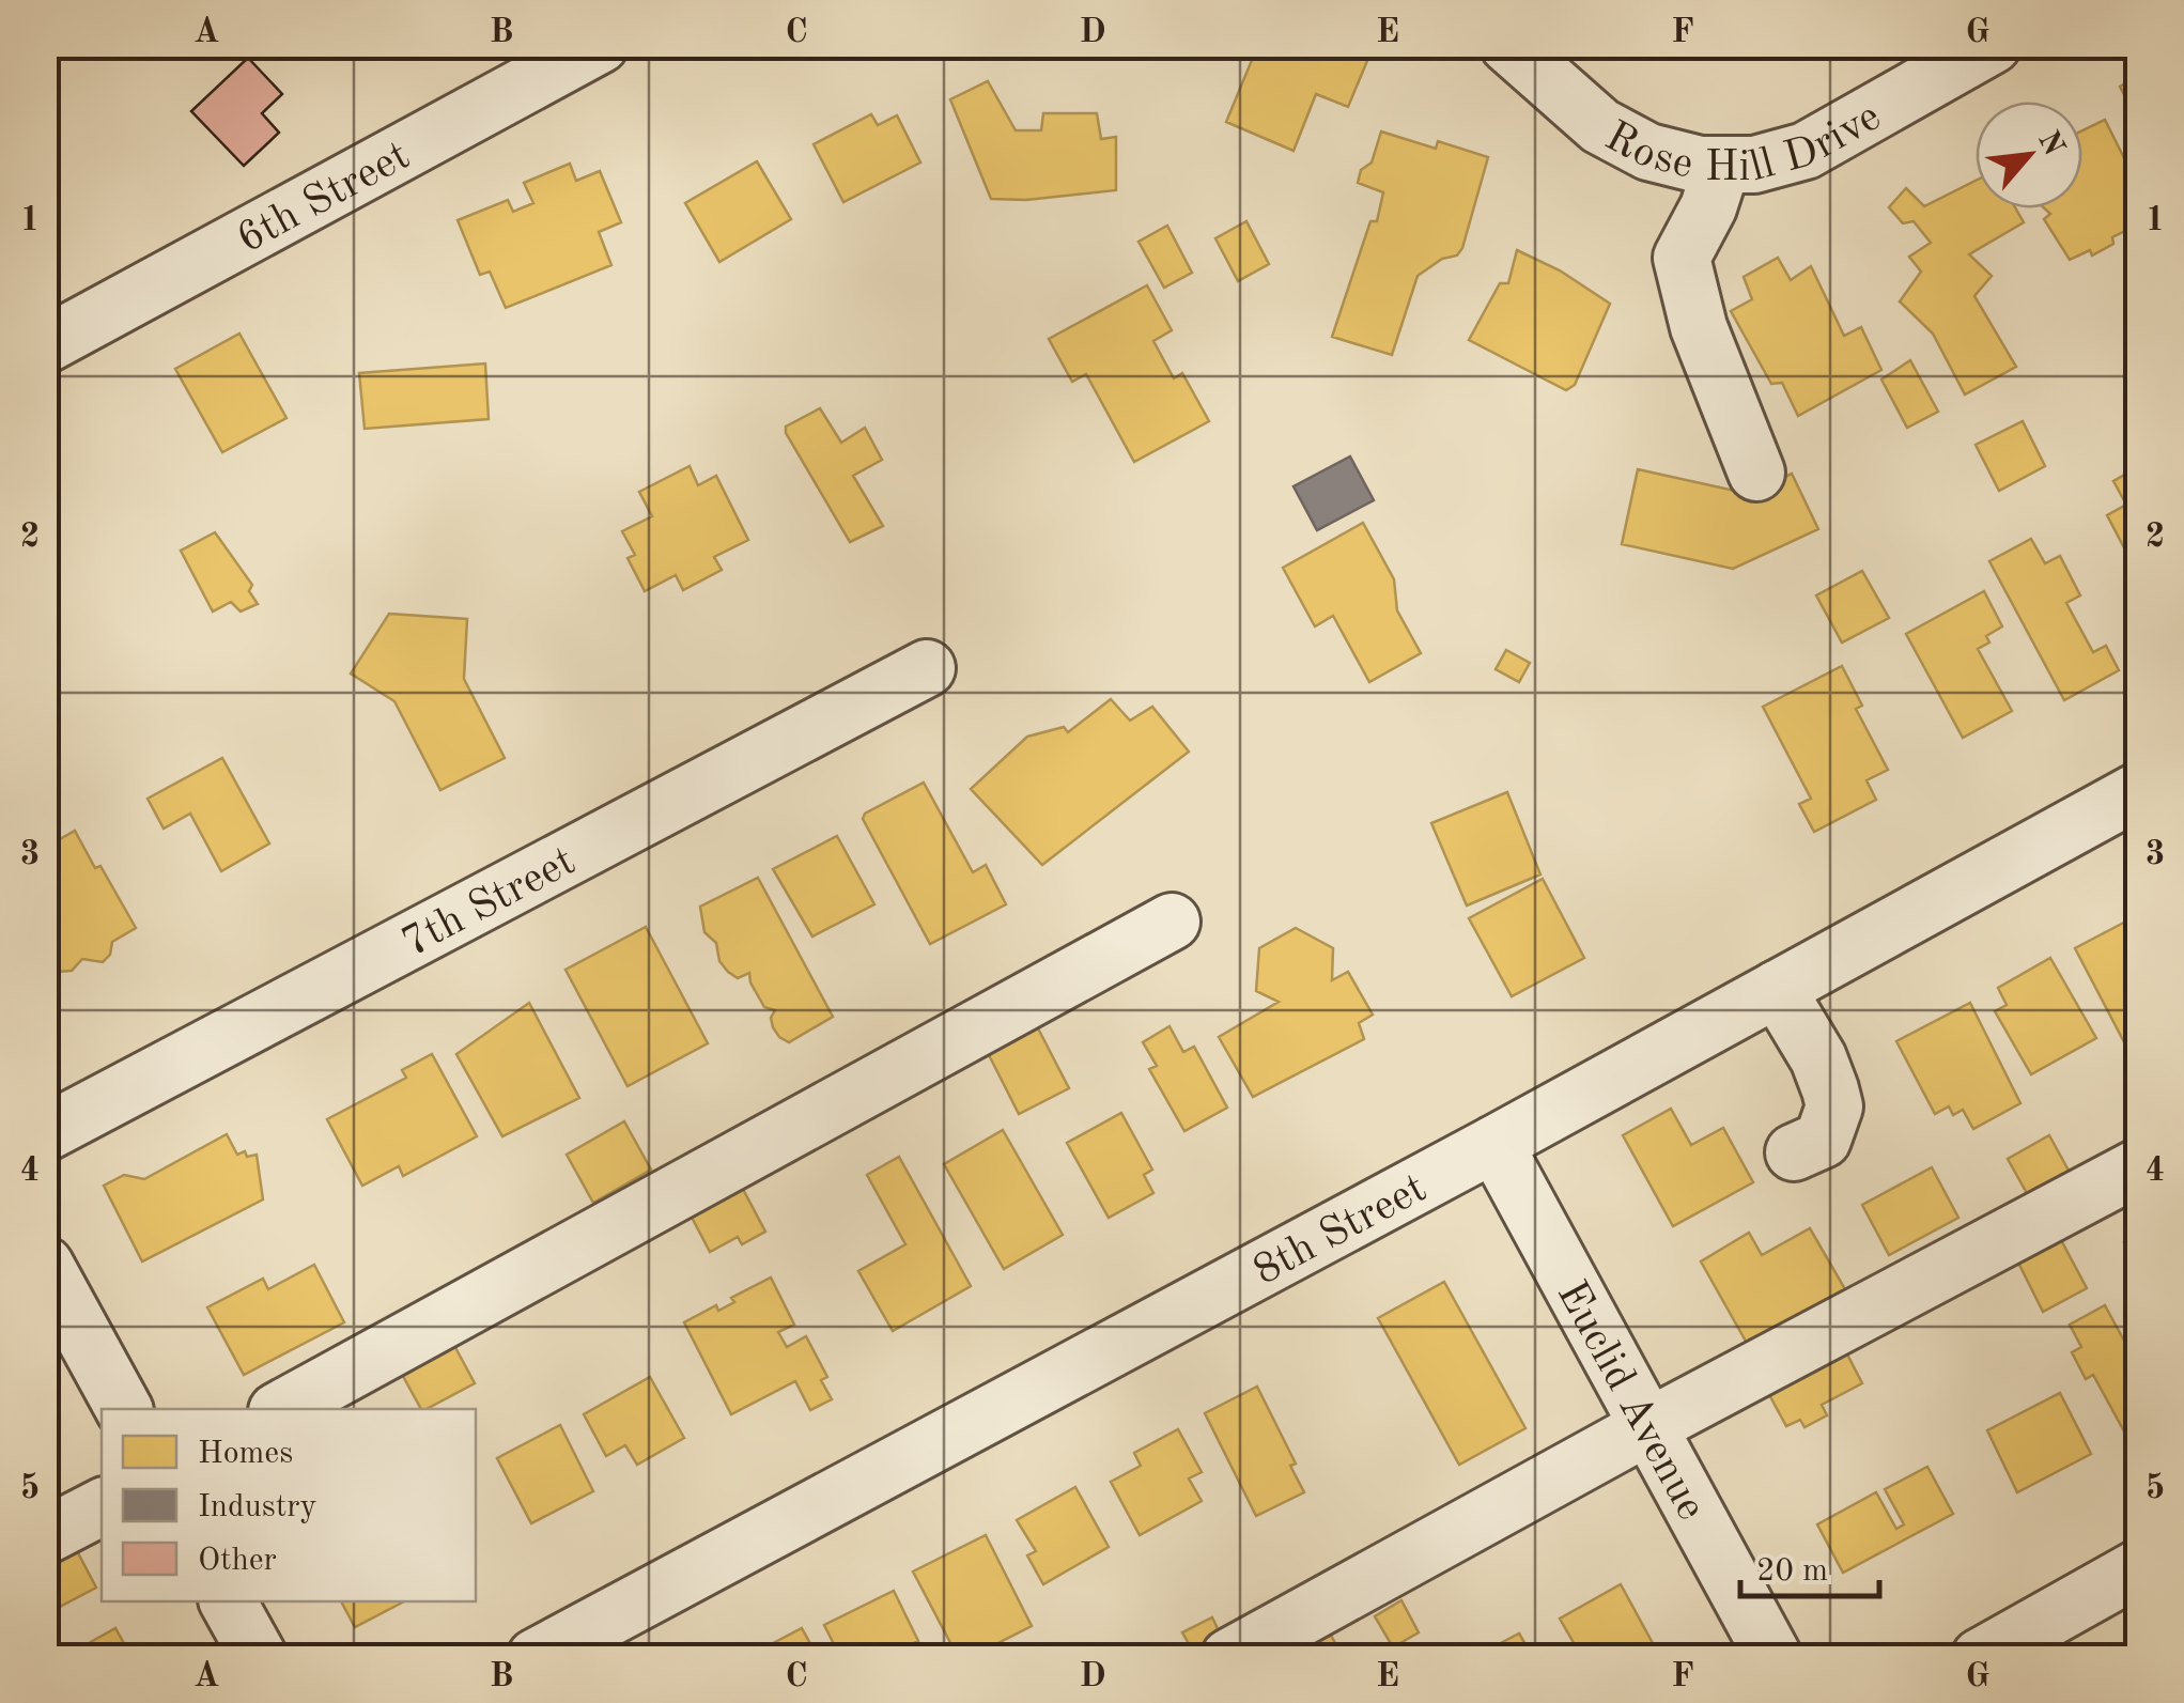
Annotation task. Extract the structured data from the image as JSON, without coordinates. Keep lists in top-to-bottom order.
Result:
{
  "streets": {
    "street": [
      "Rose Hill Drive",
      "6th Street",
      "7th Street",
      "8th Street",
      "Euclid Avenue"
    ]
  },
  "crossings": [
    ["8th Street", "Euclid Avenue"]
  ],
  "legend": ["Homes", "Industry", "Other"],
  "scale_bar": "20 m",
  "north": "top right",
  "grid": {
    "columns": [
      "A",
      "B",
      "C",
      "D",
      "E",
      "F",
      "G"
    ],
    "rows": [
      "1",
      "2",
      "3",
      "4",
      "5"
    ]
  }
}
